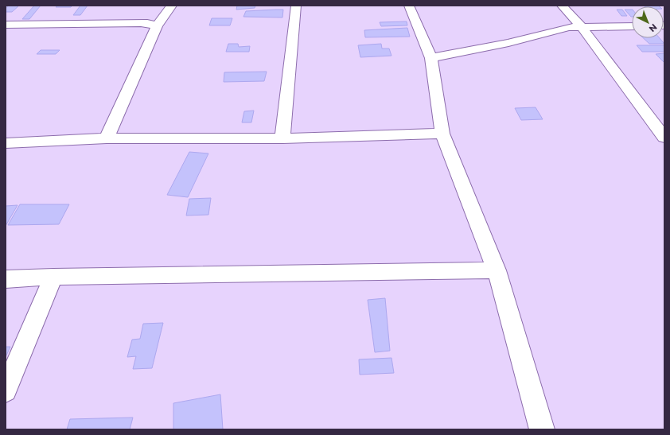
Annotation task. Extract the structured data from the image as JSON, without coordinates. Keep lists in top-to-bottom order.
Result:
{
  "north": "bottom right"
}
